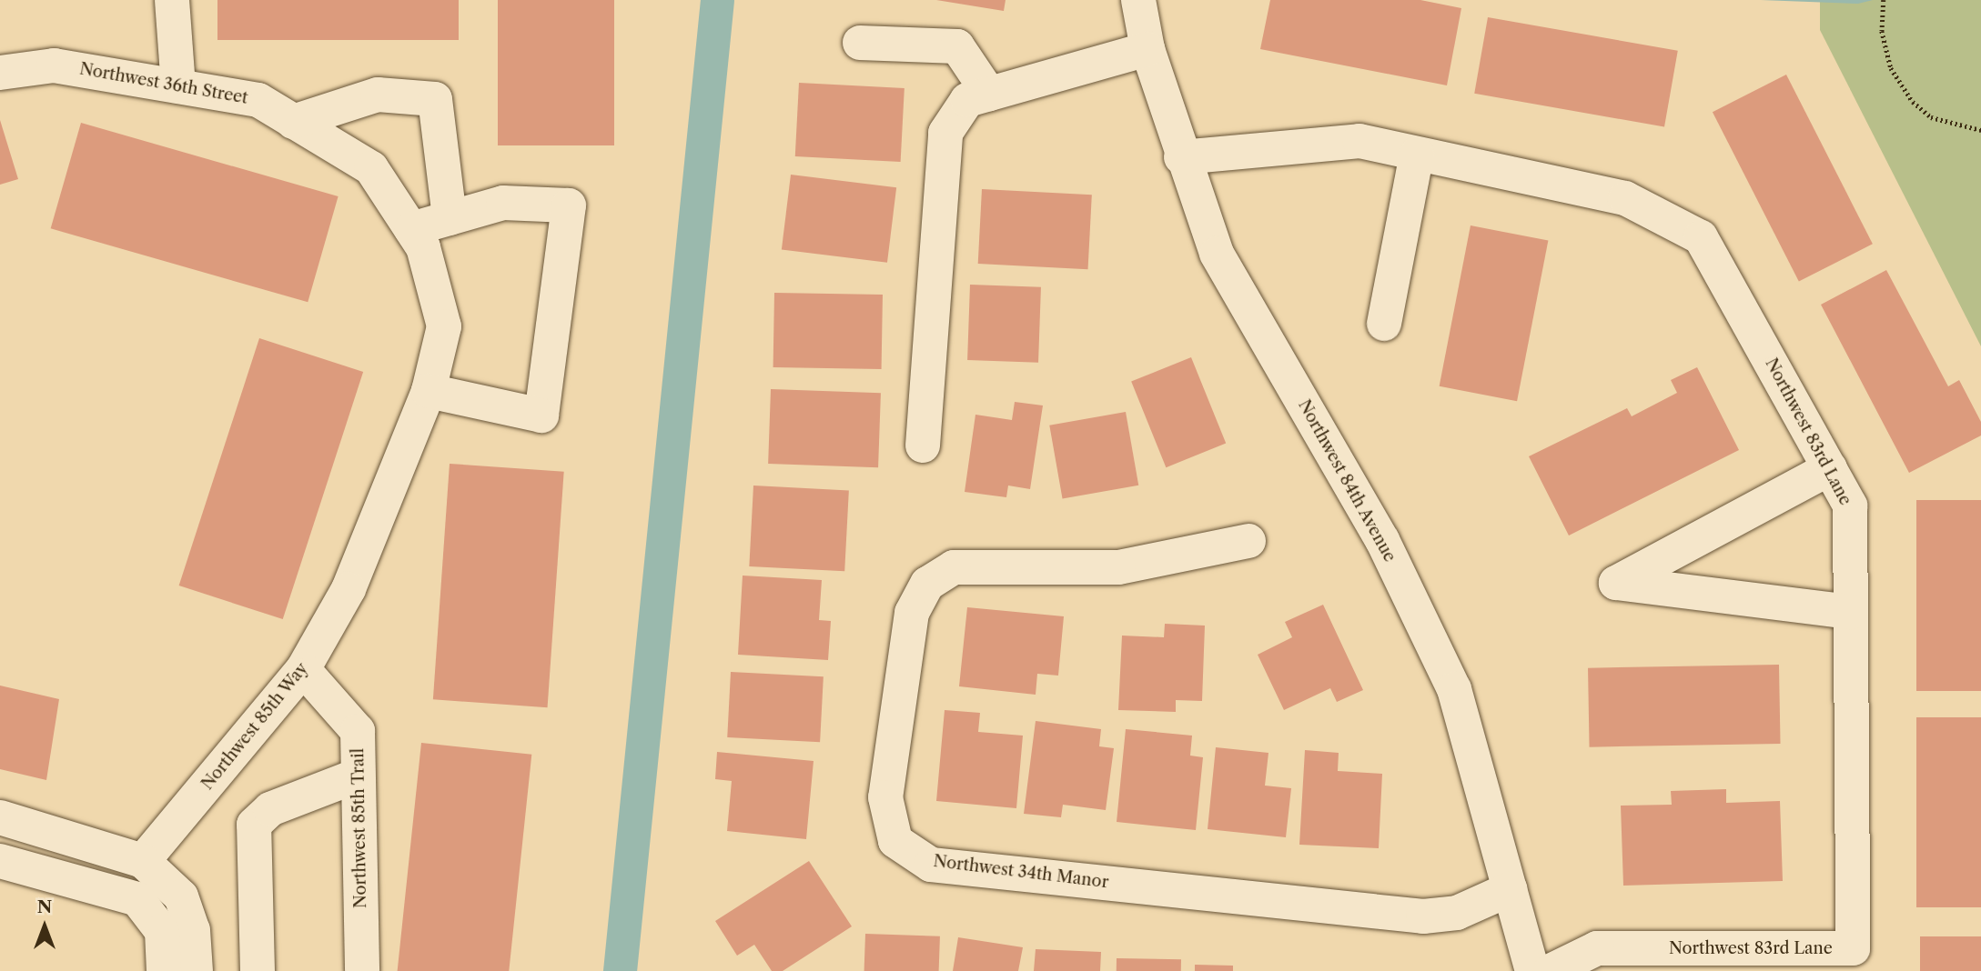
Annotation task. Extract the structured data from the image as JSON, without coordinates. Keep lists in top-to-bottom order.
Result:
{
  "streets": {
    "street": [
      "Northwest 36th Street",
      "Northwest 83rd Lane",
      "Northwest 84th Avenue",
      "Northwest 85th Way",
      "Northwest 85th Trail",
      "Northwest 34th Manor"
    ]
  },
  "crossings": [
    ["Northwest 36th Street", "Northwest 85th Way"],
    ["Northwest 83rd Lane", "Northwest 84th Avenue"],
    ["Northwest 84th Avenue", "Northwest 34th Manor"],
    ["Northwest 85th Way", "Northwest 85th Trail"]
  ],
  "north": "top"
}
